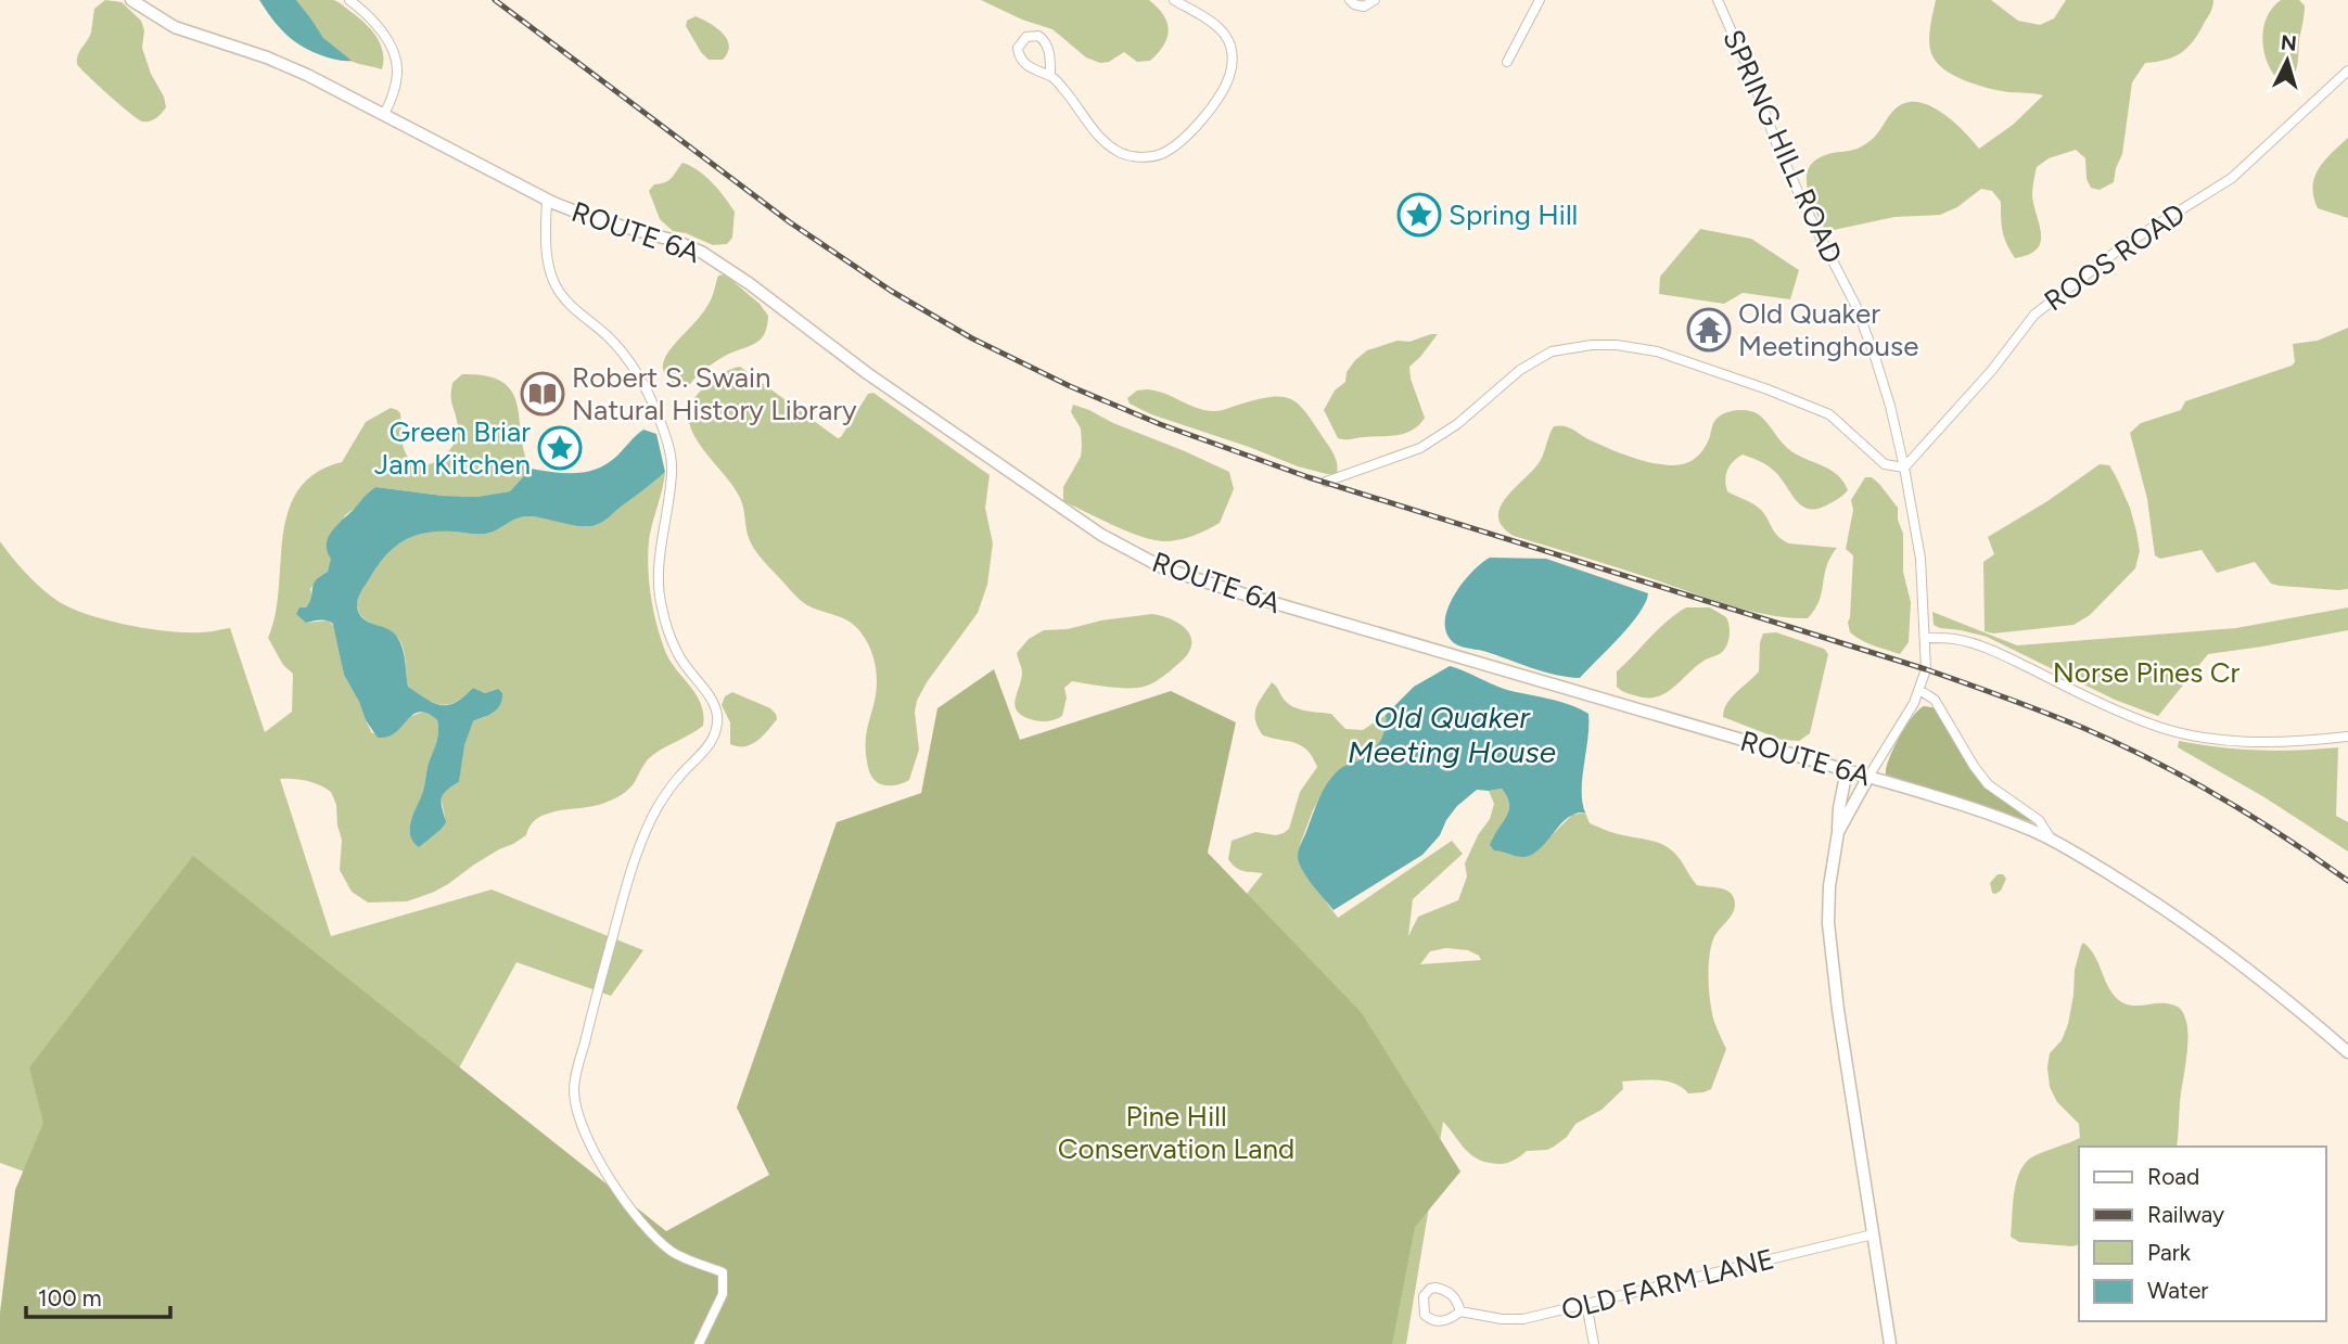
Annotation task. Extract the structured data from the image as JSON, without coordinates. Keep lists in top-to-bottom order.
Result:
{
  "streets": {
    "main road": ["ROUTE 6A"],
    "street": ["SPRING HILL ROAD", "ROOS ROAD", "OLD FARM LANE"]
  },
  "crossings": [
    ["SPRING HILL ROAD", "ROUTE 6A"],
    ["SPRING HILL ROAD", "ROOS ROAD"]
  ],
  "water": ["Old Quaker Meeting House"],
  "parks": ["Norse Pines Cr", "Pine Hill Conservation Land"],
  "places": {
    "place": ["Spring Hill", "Green Briar Jam Kitchen"],
    "temple": ["Old Quaker Meetinghouse"],
    "library": ["Robert S. Swain Natural History Library"]
  },
  "legend": [
    "Road",
    "Railway",
    "Park",
    "Water"
  ],
  "scale_bar": "100 m",
  "north": "top"
}
